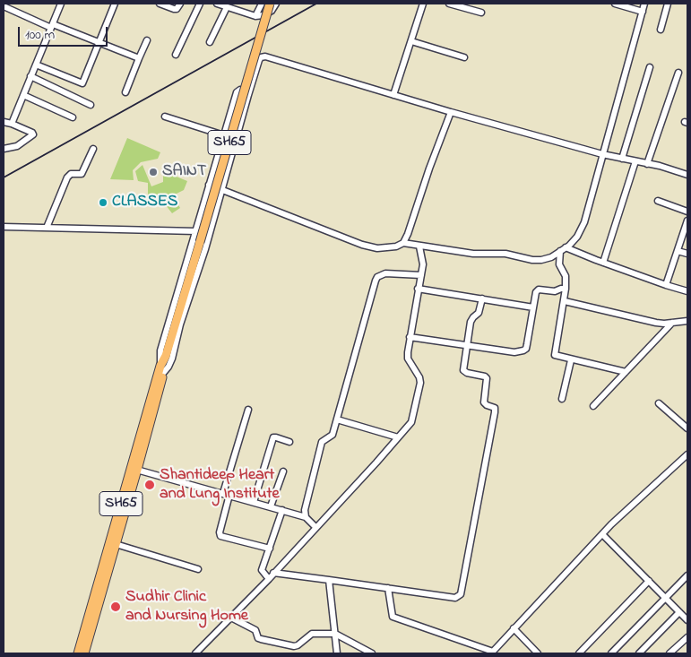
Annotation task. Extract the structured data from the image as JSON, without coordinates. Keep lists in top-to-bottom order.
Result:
{
  "streets": {
    "main road": ["SH65"]
  },
  "places": [
    "SAINT",
    "CLASSES",
    "Shantideep Heart and Lung Institute",
    "Sudhir Clinic and Nursing Home"
  ],
  "scale_bar": "100 m"
}
